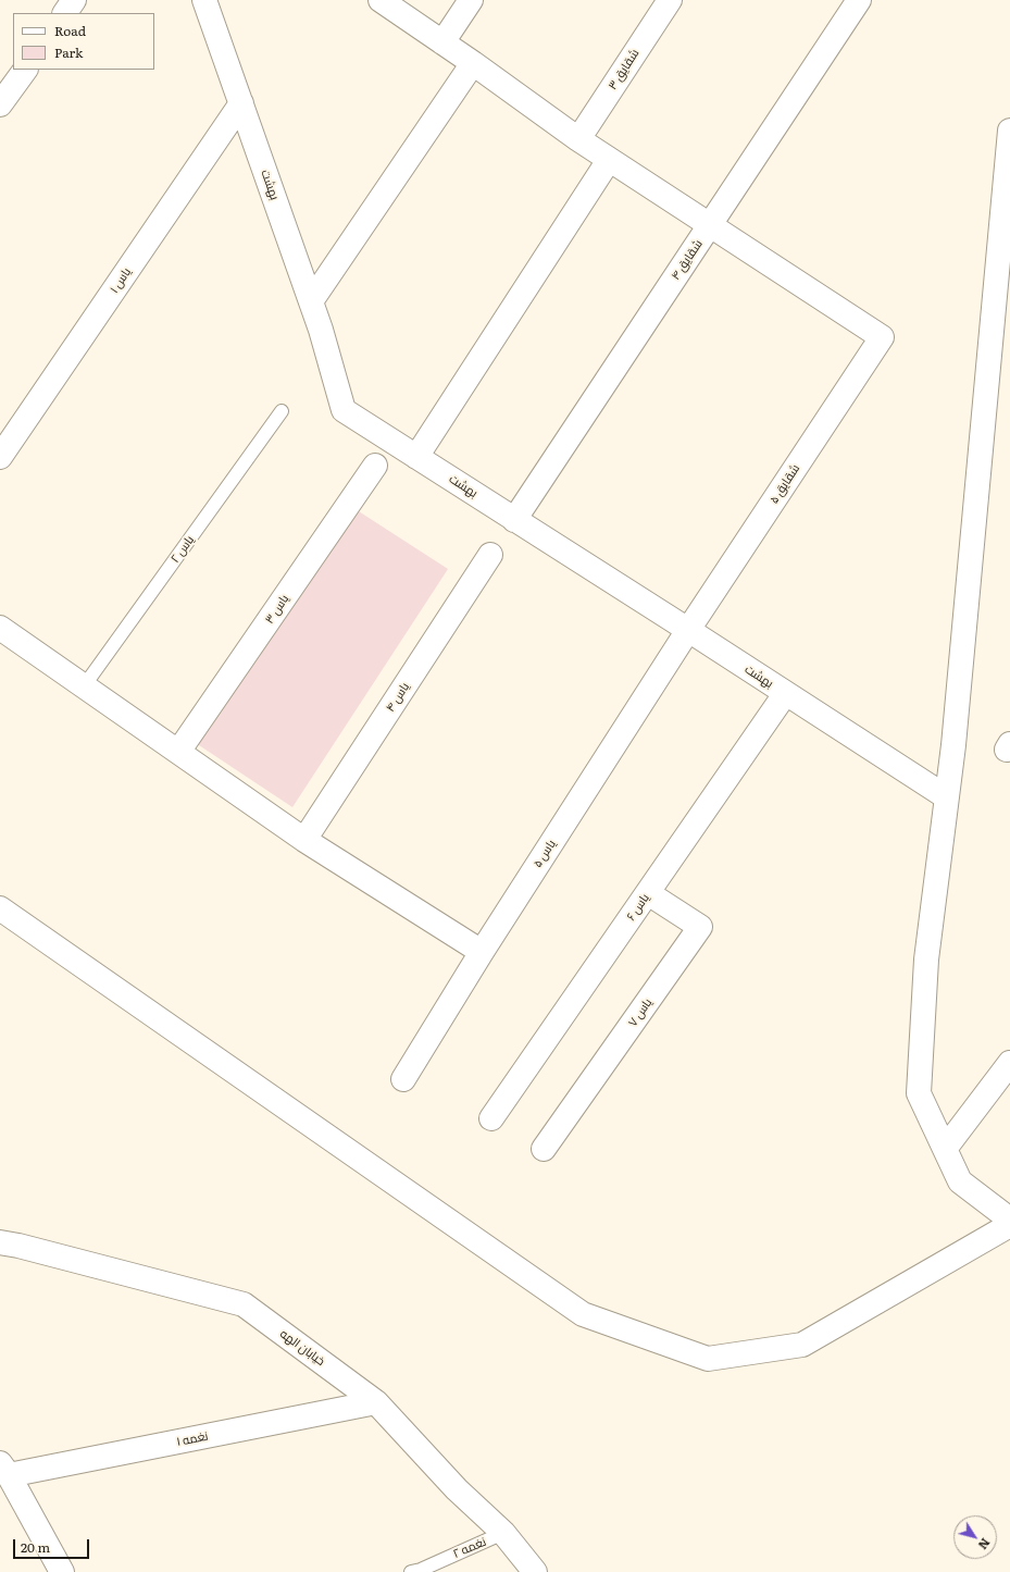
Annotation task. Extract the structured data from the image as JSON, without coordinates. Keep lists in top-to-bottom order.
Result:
{
  "streets": {
    "street": [
      "شقایق ۳",
      "بهشت",
      "شقایق ۴",
      "یاس ۱",
      "شقایق ۵",
      "یاس ۳",
      "یاس ۴",
      "یاس ۵",
      "یاس ۶",
      "یاس ۷",
      "خیابان الهه",
      "نغمه ۱"
    ],
    "lane": ["یاس ۲", "نغمه ۲"]
  },
  "crossings": [
    ["بهشت", "شقایق ۴"],
    ["بهشت", "یاس ۱"],
    ["بهشت", "شقایق ۵"],
    ["بهشت", "یاس ۵"],
    ["بهشت", "یاس ۶"],
    ["شقایق ۴", "شقایق ۵"],
    ["شقایق ۵", "یاس ۵"],
    ["یاس ۶", "یاس ۷"],
    ["خیابان الهه", "نغمه ۱"],
    ["خیابان الهه", "نغمه ۲"]
  ],
  "legend": ["Road", "Park"],
  "scale_bar": "20 m",
  "north": "bottom right"
}
